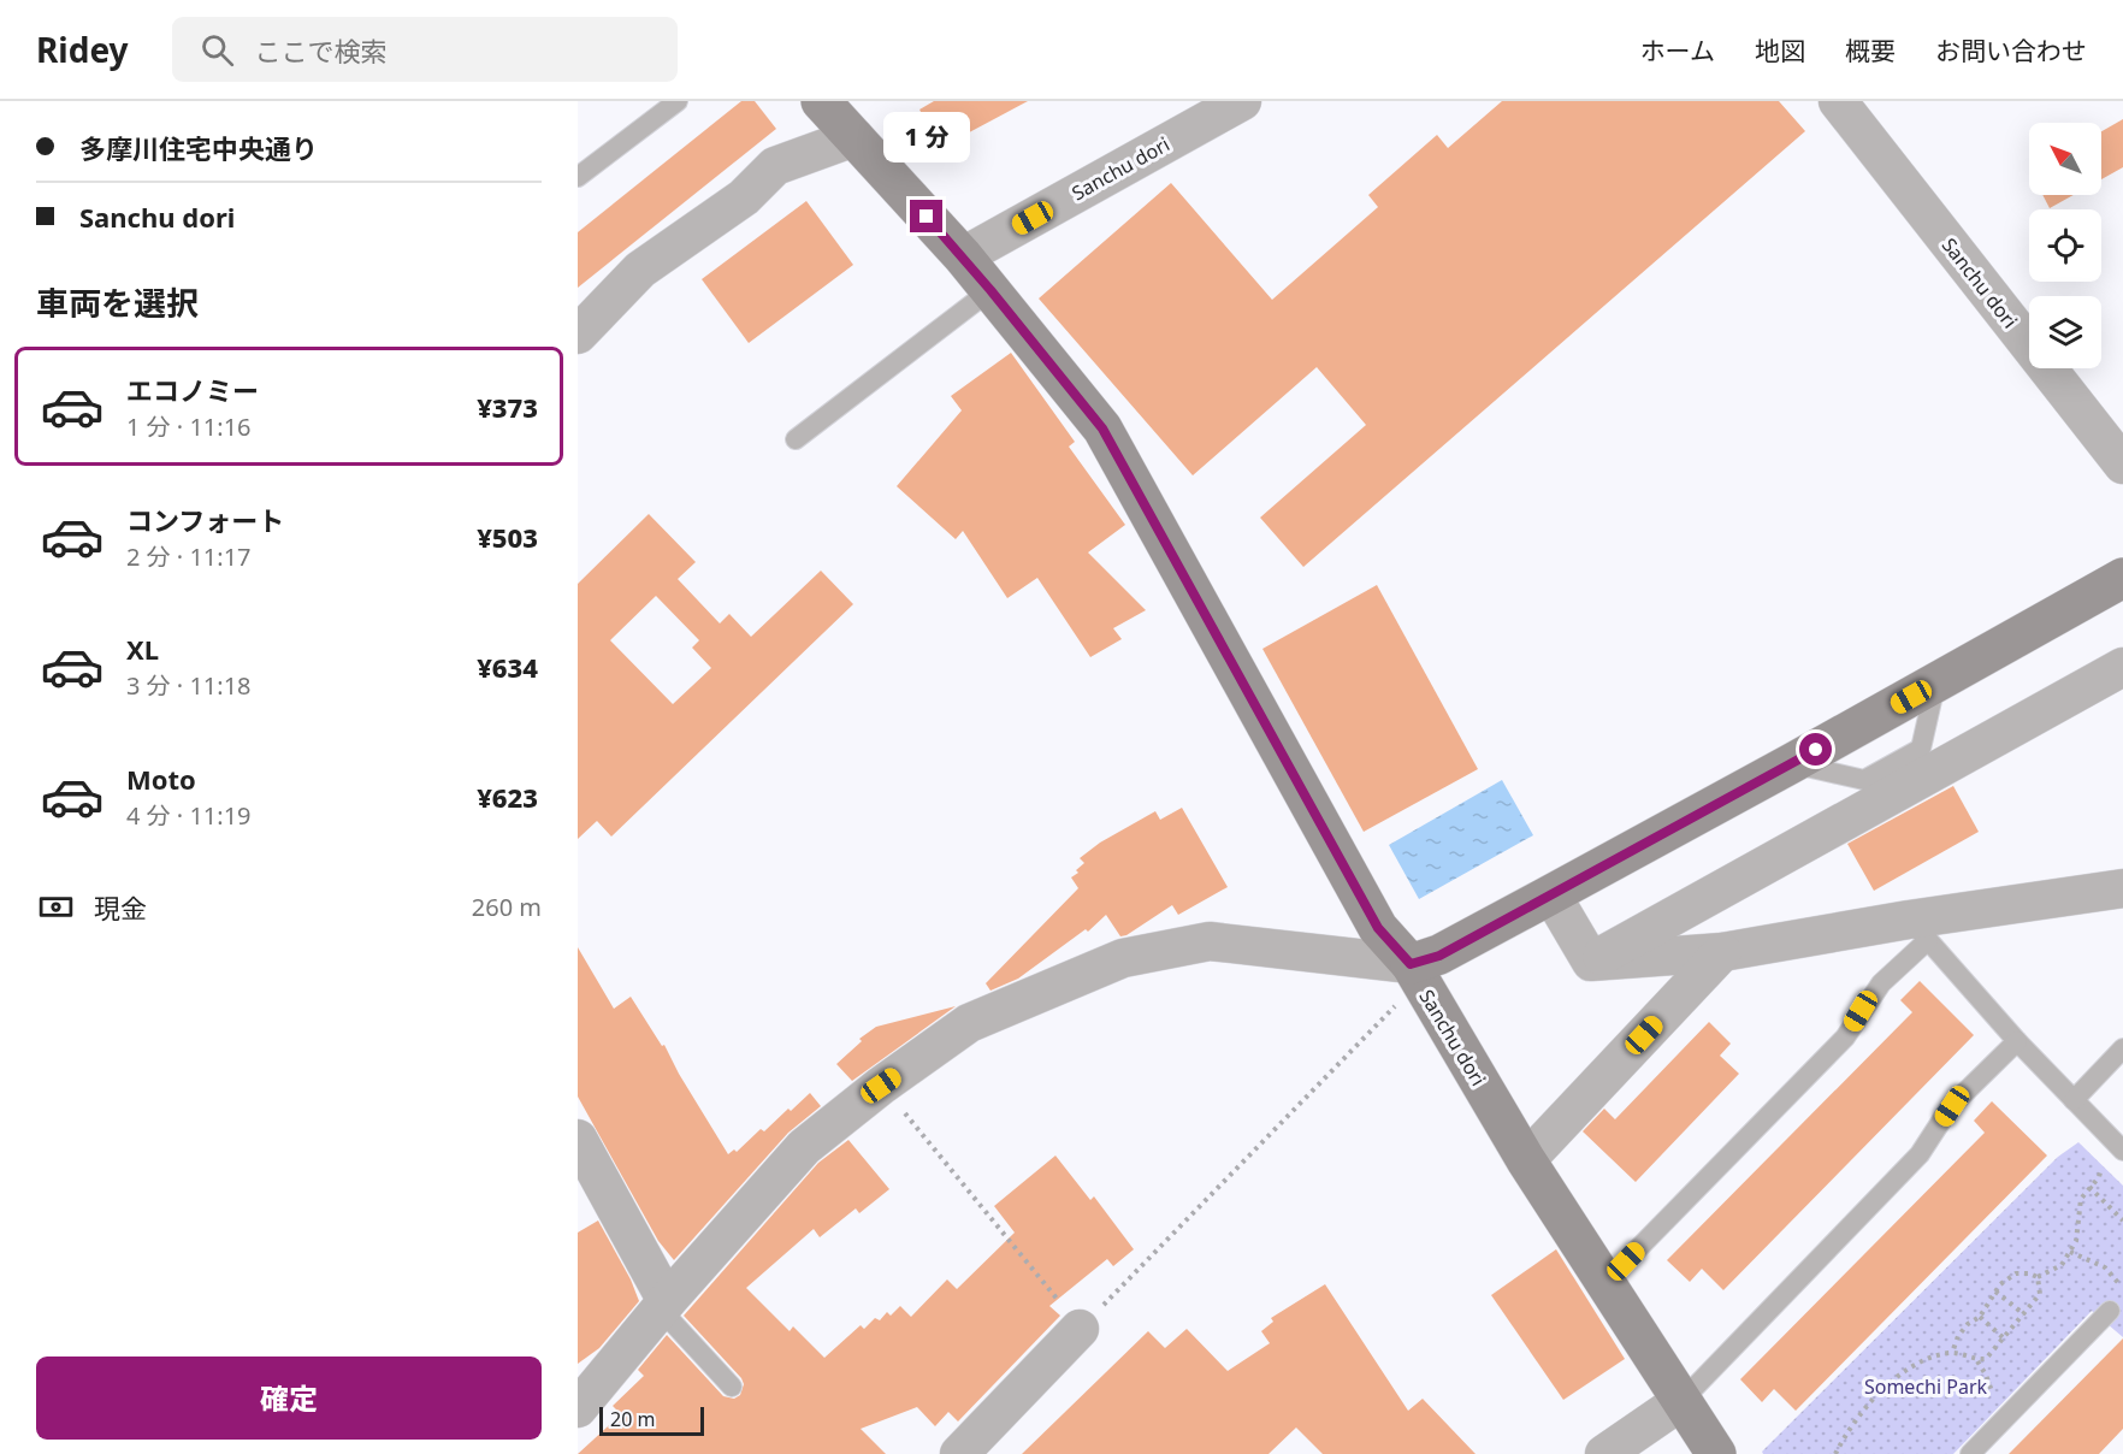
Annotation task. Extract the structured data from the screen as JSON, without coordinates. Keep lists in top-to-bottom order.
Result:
{
  "streets": {
    "street": ["Sanchu dori"]
  },
  "parks": ["Somechi Park"],
  "scale_bar": "20 m",
  "north": "top left",
  "page": {
    "header": "Ridey",
    "search": "ここで検索",
    "nav": [
      "ホーム",
      "地図",
      "概要",
      "お問い合わせ"
    ],
    "banner": ["多摩川住宅中央通り", "Sanchu dori"],
    "bubble": "1 分",
    "heading": "車両を選択",
    "list": [
      {
        "name": "エコノミー",
        "note": "1 分 · 11:16",
        "value": "¥373"
      },
      {
        "name": "コンフォート",
        "note": "2 分 · 11:17",
        "value": "¥503"
      },
      {
        "name": "XL",
        "note": "3 分 · 11:18",
        "value": "¥634"
      },
      {
        "name": "Moto",
        "note": "4 分 · 11:19",
        "value": "¥623"
      }
    ],
    "pay": ["現金", "260 m"],
    "buttons": "確定",
    "scale": "20 m"
  }
}
